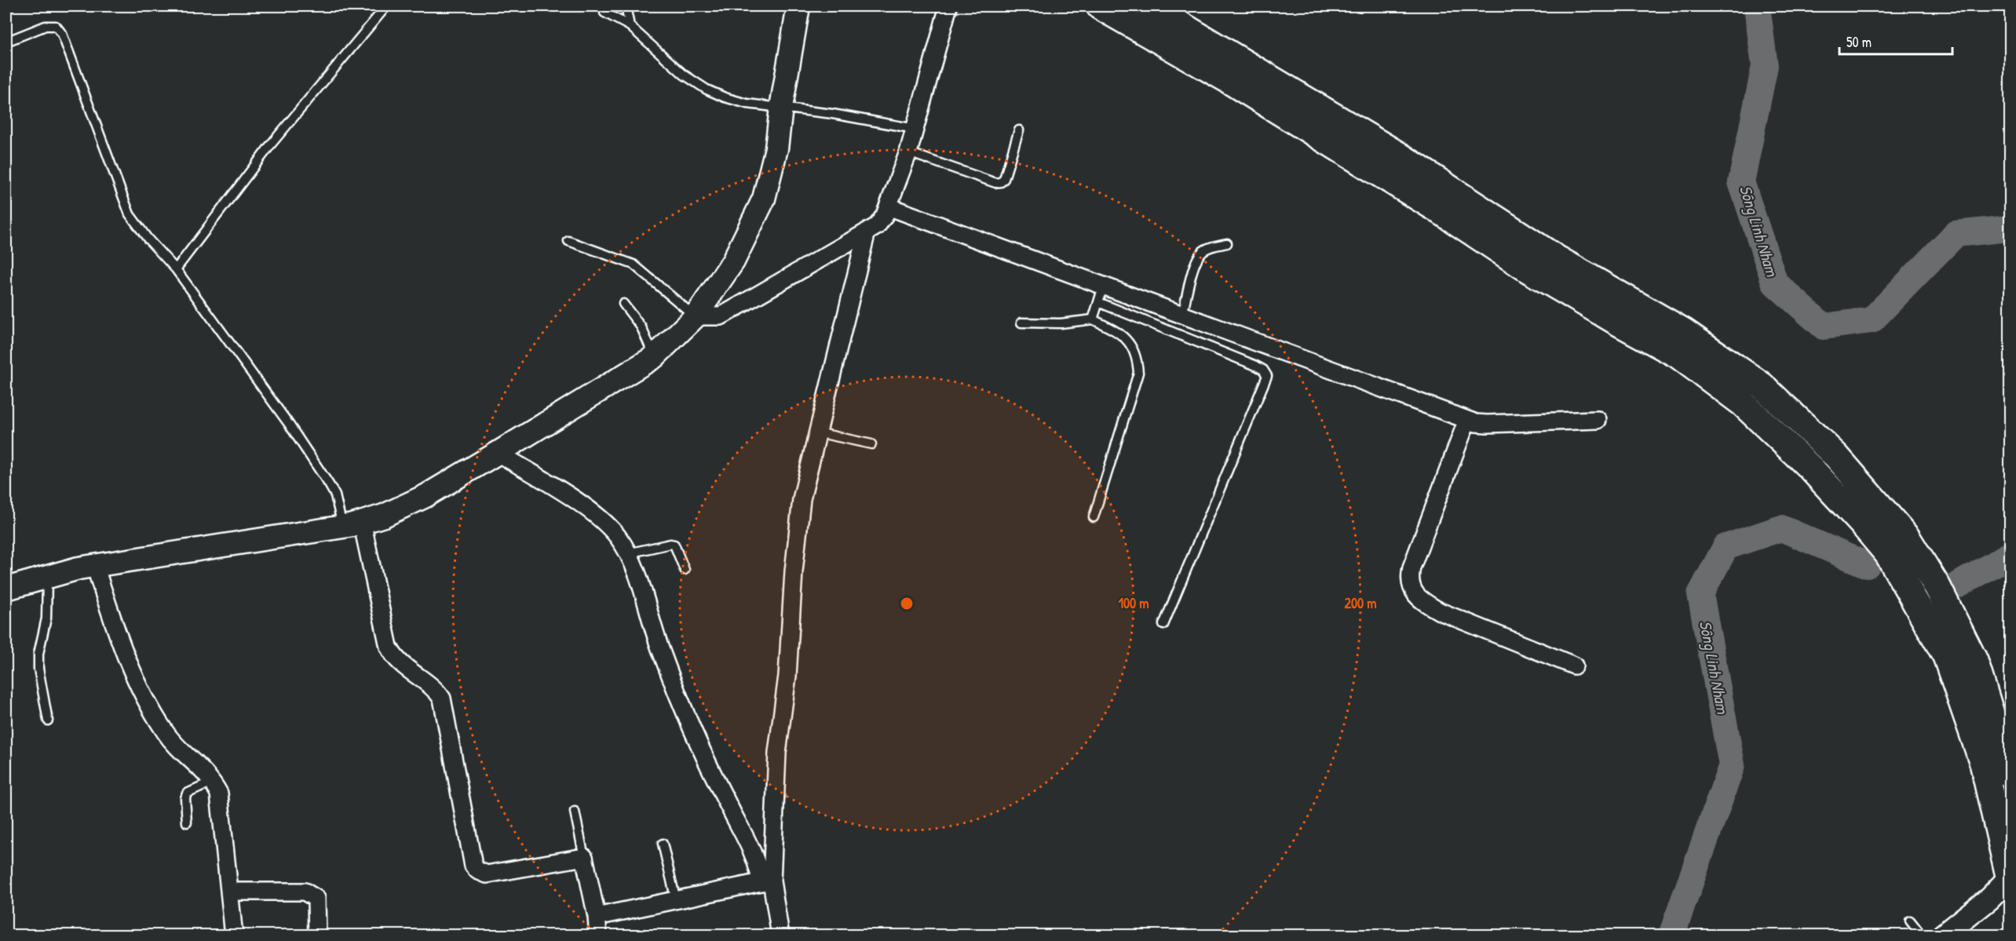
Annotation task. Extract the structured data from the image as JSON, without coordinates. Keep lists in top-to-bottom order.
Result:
{
  "water": ["Sông Linh Nham"],
  "scale_bar": "50 m",
  "rings": ["100 m", "200 m"]
}
